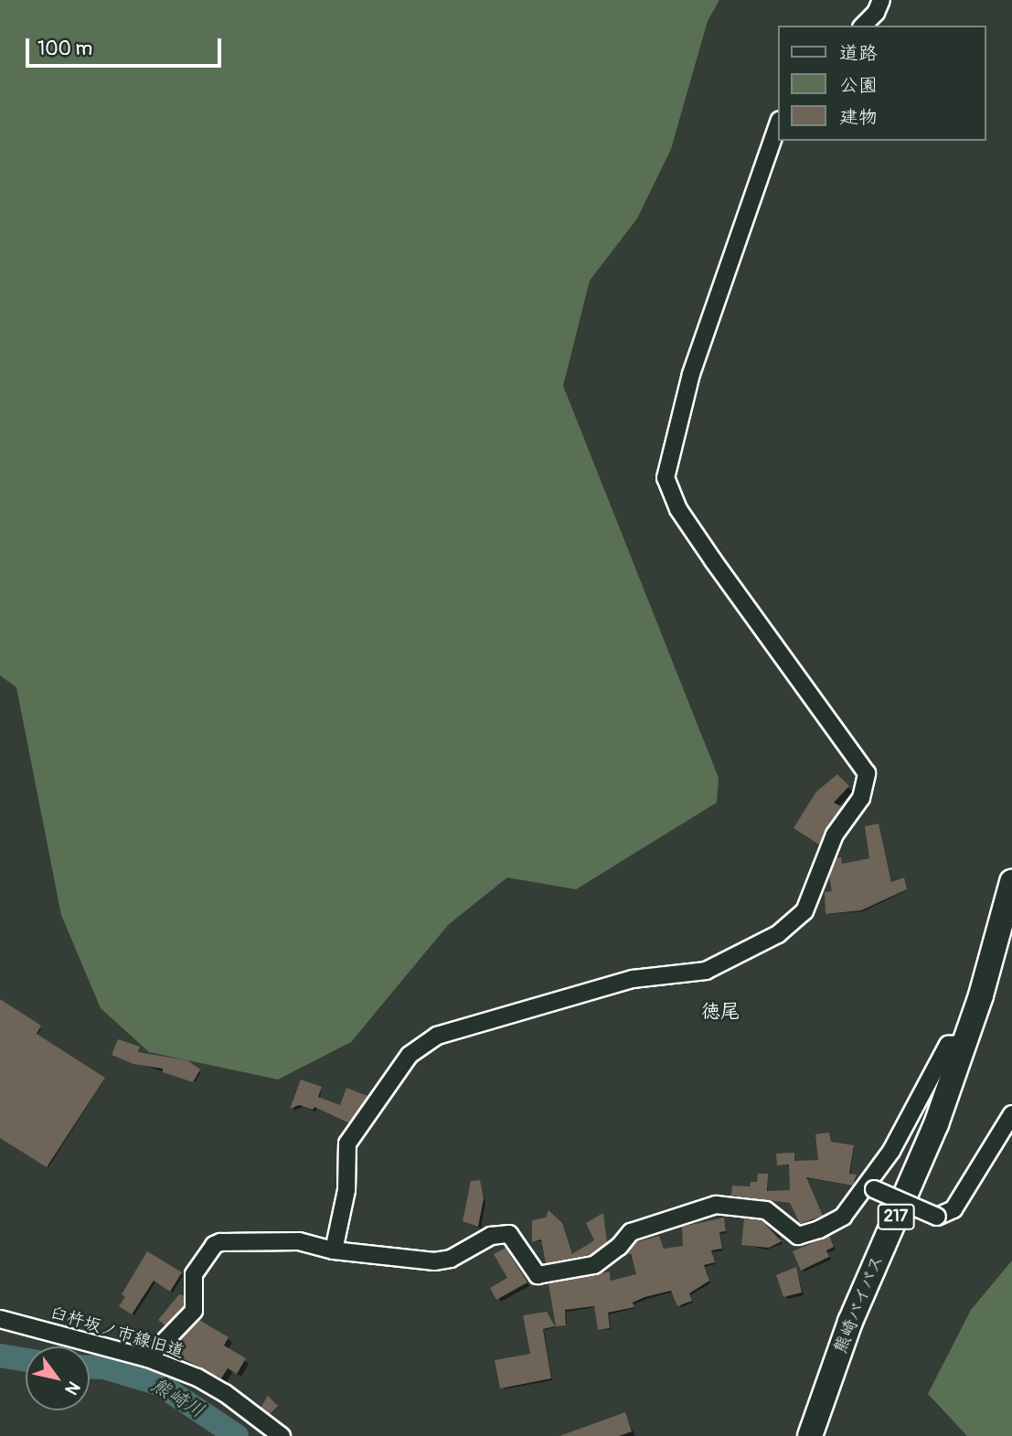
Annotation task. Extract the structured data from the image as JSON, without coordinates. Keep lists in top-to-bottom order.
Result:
{
  "streets": {
    "highway": ["217", "熊崎バイパス"],
    "street": ["臼杵坂ノ市線旧道"]
  },
  "districts": ["徳尾"],
  "water": ["熊崎川"],
  "legend": ["道路", "公園", "建物"],
  "scale_bar": "100 m",
  "north": "bottom right"
}
